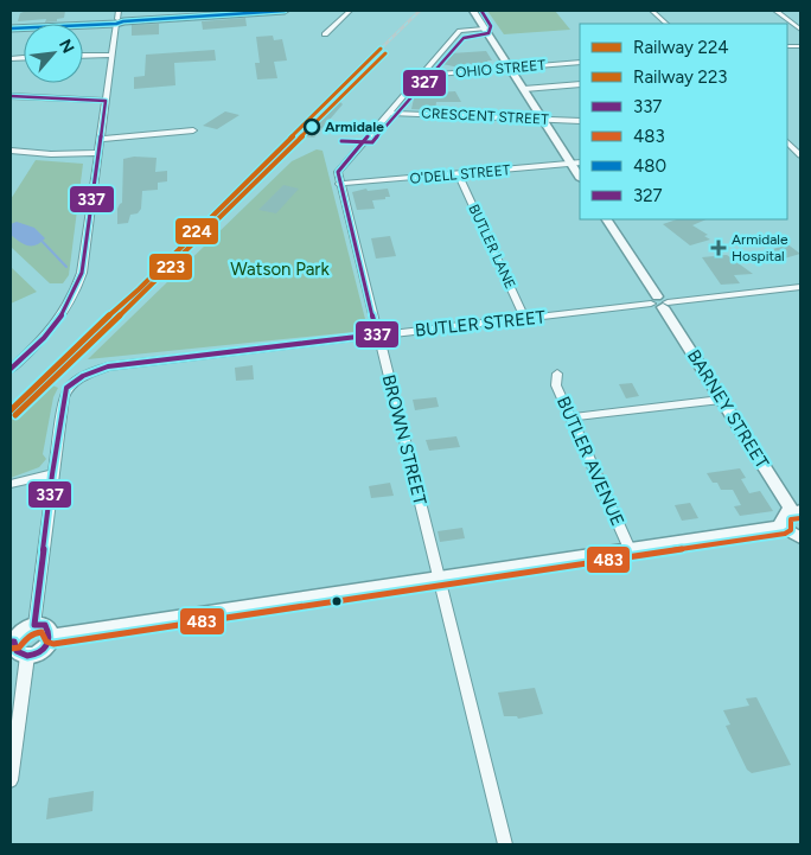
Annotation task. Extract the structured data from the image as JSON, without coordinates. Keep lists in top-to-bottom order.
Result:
{
  "streets": {
    "street": [
      "OHIO STREET",
      "CRESCENT STREET",
      "O'DELL STREET",
      "BUTLER LANE",
      "BUTLER STREET",
      "BARNEY STREET",
      "BROWN STREET",
      "BUTLER AVENUE"
    ]
  },
  "crossings": [
    ["O'DELL STREET", "BUTLER LANE"],
    ["O'DELL STREET", "BROWN STREET"],
    ["BUTLER LANE", "BUTLER STREET"],
    ["BUTLER STREET", "BARNEY STREET"],
    ["BUTLER STREET", "BROWN STREET"]
  ],
  "parks": ["Watson Park"],
  "places": {
    "other": ["Armidale"],
    "health": ["Armidale Hospital"]
  },
  "lines": [
    "transit line 480",
    "transit line 327",
    "rail line 224",
    "rail line 223",
    "transit line 337",
    "transit line 483"
  ],
  "legend": [
    "Railway 224",
    "Railway 223",
    "337",
    "483",
    "480",
    "327"
  ],
  "north": "top right"
}
